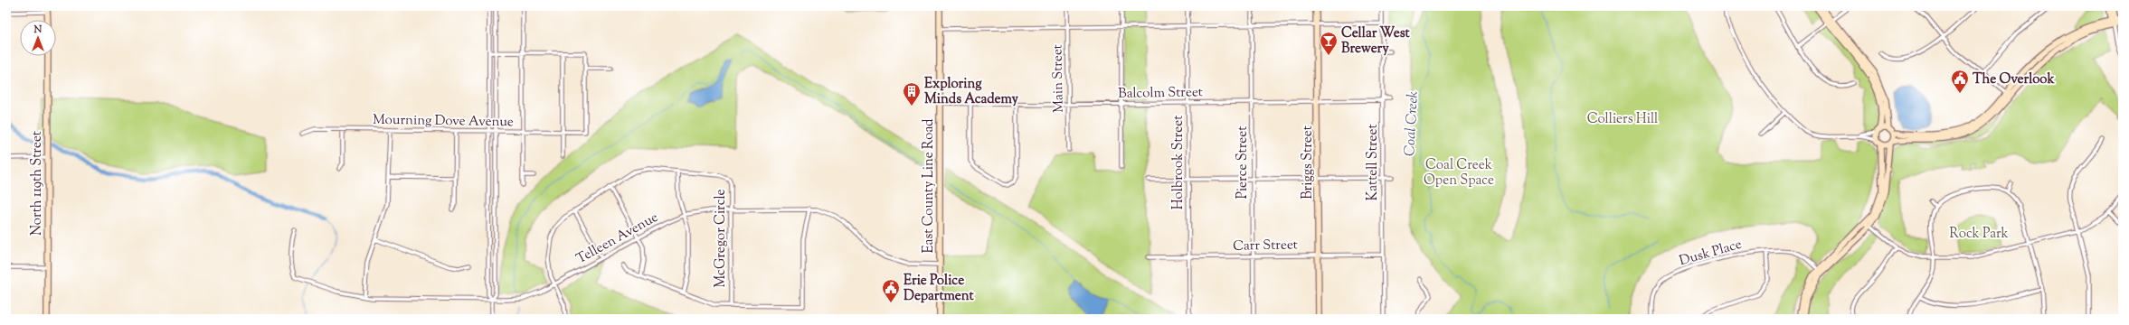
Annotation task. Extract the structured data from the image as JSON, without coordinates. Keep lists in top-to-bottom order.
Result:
{
  "streets": {
    "street": [
      "Main Street",
      "Balcolm Street",
      "Mourning Dove Avenue",
      "Holbrook Street",
      "Pierce Street",
      "Briggs Street",
      "Kattell Street",
      "North 119th Street",
      "East County Line Road",
      "Telleen Avenue",
      "McGregor Circle",
      "Carr Street",
      "Dusk Place"
    ]
  },
  "crossings": [
    ["Main Street", "Balcolm Street"],
    ["Balcolm Street", "Holbrook Street"],
    ["Balcolm Street", "Pierce Street"],
    ["Balcolm Street", "Briggs Street"],
    ["Balcolm Street", "Kattell Street"],
    ["Balcolm Street", "East County Line Road"],
    ["Holbrook Street", "Carr Street"],
    ["Pierce Street", "Carr Street"],
    ["Briggs Street", "Carr Street"],
    ["Kattell Street", "Carr Street"],
    ["East County Line Road", "Telleen Avenue"],
    ["Telleen Avenue", "McGregor Circle"]
  ],
  "water": ["Coal Creek"],
  "parks": ["Colliers Hill", "Coal Creek Open Space", "Rock Park"],
  "places": {
    "bar": ["Cellar West Brewery"],
    "public building": ["The Overlook", "Erie Police Department"],
    "building": ["Exploring Minds Academy"]
  },
  "north": "top"
}
